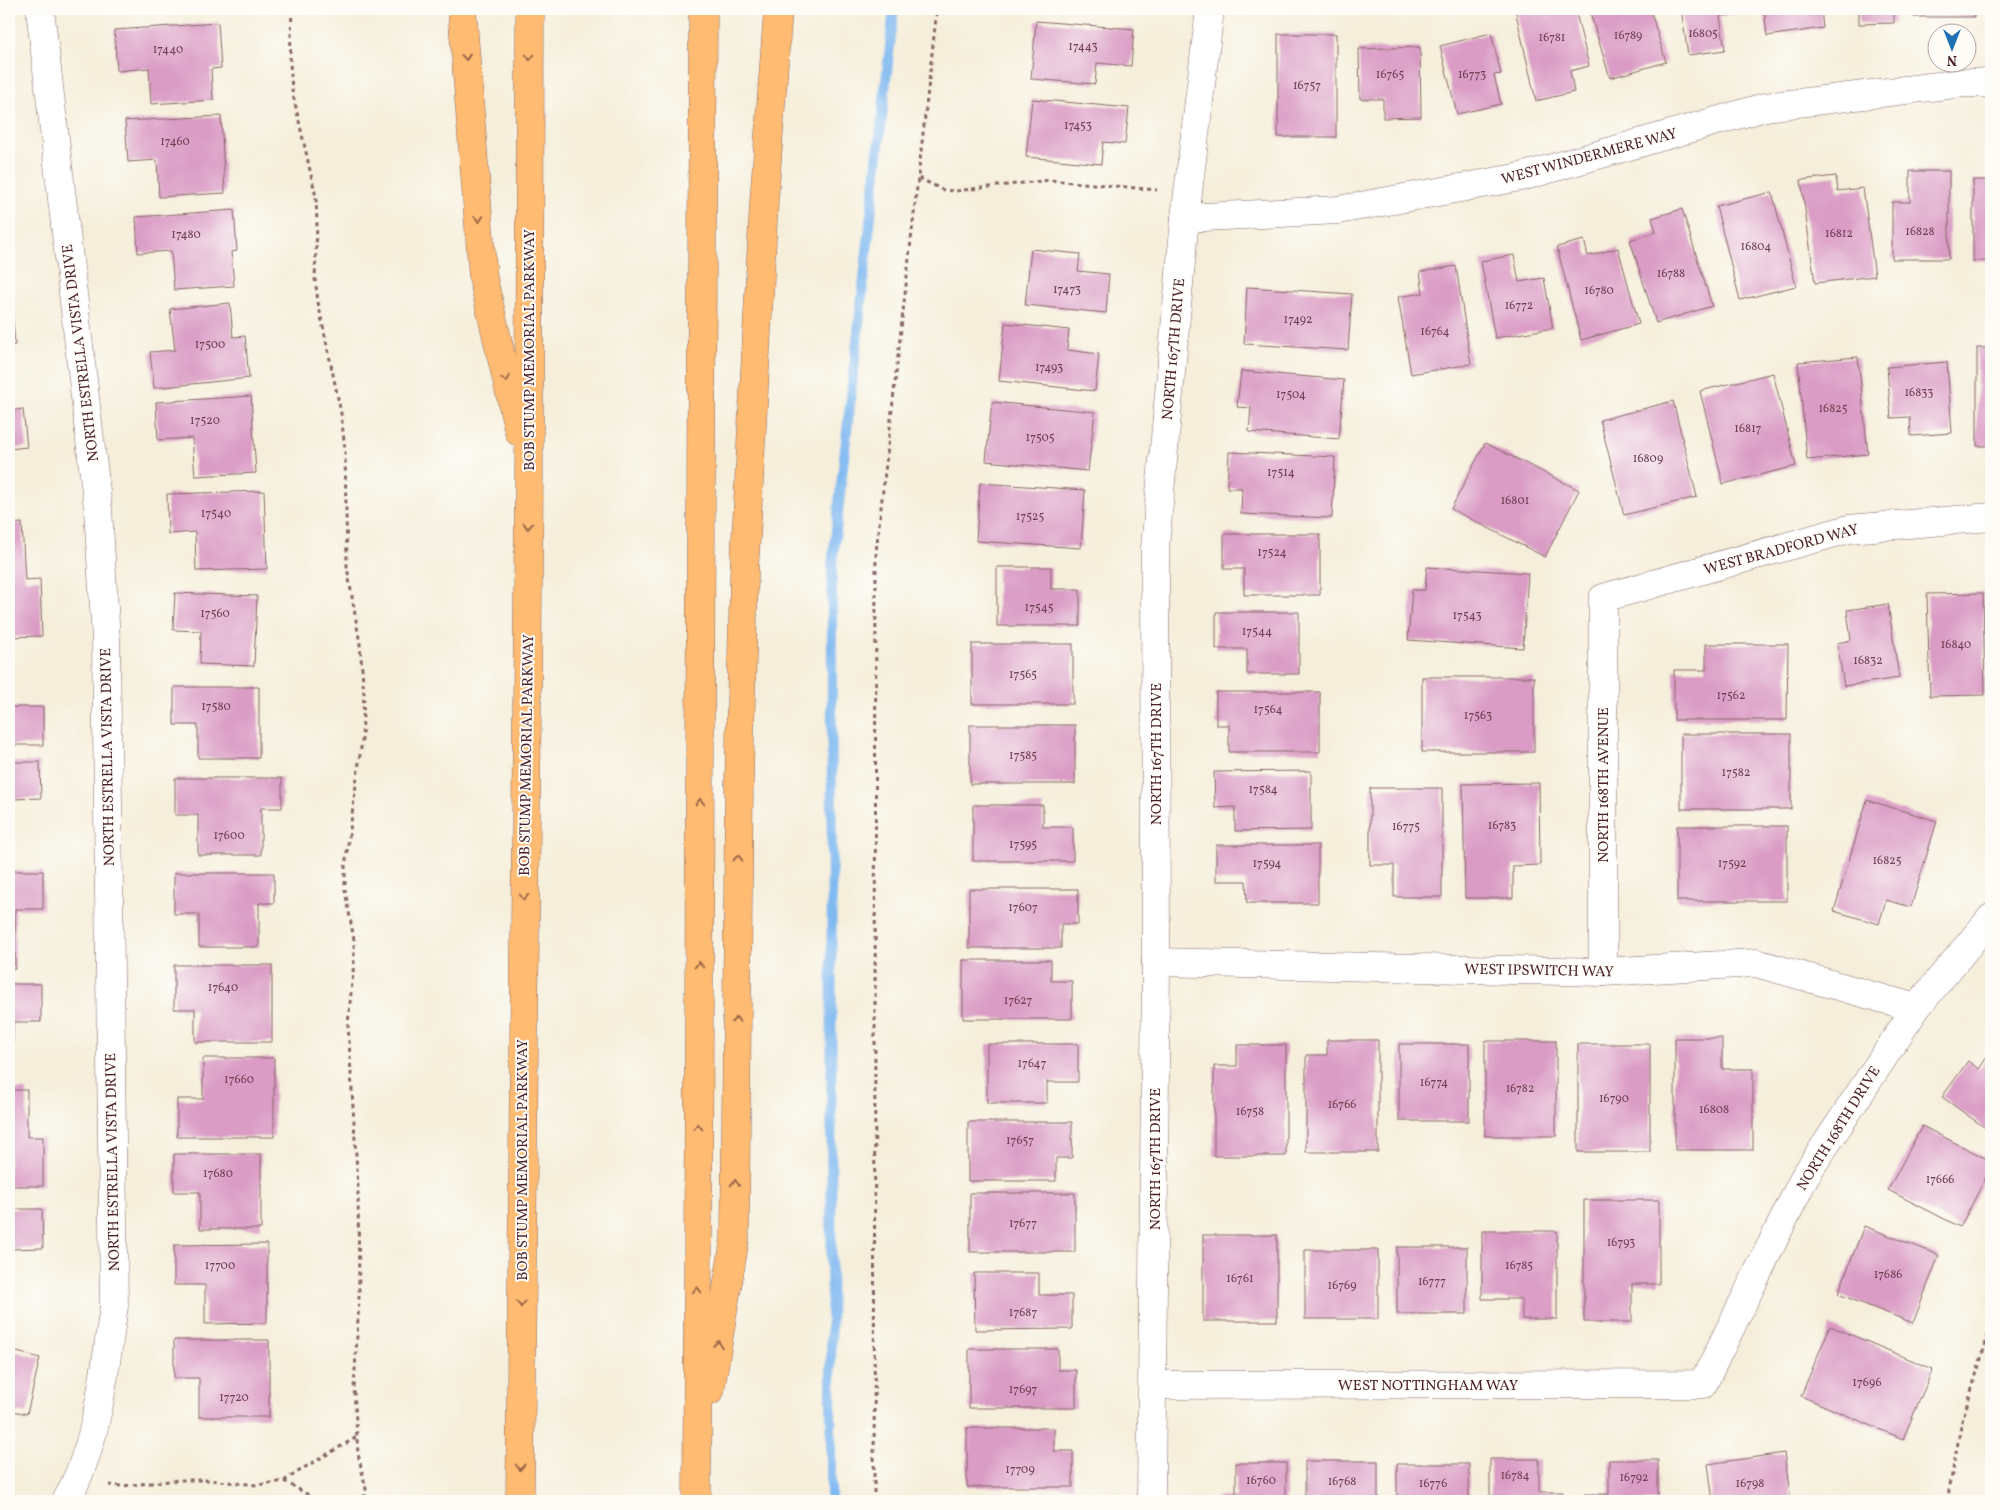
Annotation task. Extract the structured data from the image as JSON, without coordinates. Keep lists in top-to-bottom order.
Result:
{
  "streets": {
    "highway": ["BOB STUMP MEMORIAL PARKWAY"],
    "street": [
      "WEST WINDERMERE WAY",
      "NORTH 167TH DRIVE",
      "NORTH ESTRELLA VISTA DRIVE",
      "WEST BRADFORD WAY",
      "NORTH 168TH AVENUE",
      "WEST IPSWITCH WAY",
      "NORTH 168TH DRIVE",
      "WEST NOTTINGHAM WAY"
    ]
  },
  "crossings": [
    ["WEST WINDERMERE WAY", "NORTH 167TH DRIVE"],
    ["NORTH 167TH DRIVE", "WEST IPSWITCH WAY"],
    ["NORTH 167TH DRIVE", "WEST NOTTINGHAM WAY"],
    ["WEST BRADFORD WAY", "NORTH 168TH AVENUE"],
    ["NORTH 168TH AVENUE", "WEST IPSWITCH WAY"],
    ["WEST IPSWITCH WAY", "NORTH 168TH DRIVE"],
    ["NORTH 168TH DRIVE", "WEST NOTTINGHAM WAY"]
  ],
  "house_numbers": [
    "16805",
    "16789",
    "16781",
    "17443",
    "17440",
    "16765",
    "16773",
    "16757",
    "17453",
    "17460",
    "16828",
    "16812",
    "17480",
    "16804",
    "16788",
    "17473",
    "16780",
    "16772",
    "17492",
    "16764",
    "17500",
    "17493",
    "16833",
    "17504",
    "16825",
    "17520",
    "16817",
    "17505",
    "16809",
    "17514",
    "16801",
    "17540",
    "17525",
    "17524",
    "17545",
    "17560",
    "17543",
    "17544",
    "16840",
    "16832",
    "17565",
    "17562",
    "17580",
    "17564",
    "17563",
    "17585",
    "17582",
    "17584",
    "16783",
    "16775",
    "17600",
    "17595",
    "16825",
    "17594",
    "17592",
    "17607",
    "17640",
    "17627",
    "17647",
    "17660",
    "16774",
    "16782",
    "16790",
    "16766",
    "16808",
    "16758",
    "17657",
    "17680",
    "17666",
    "17677",
    "16793",
    "17700",
    "16785",
    "17686",
    "16761",
    "16777",
    "16769",
    "17687",
    "17696",
    "17697",
    "17720",
    "17709",
    "16784",
    "16792",
    "16760",
    "16768",
    "16776",
    "16798"
  ],
  "north": "bottom"
}
